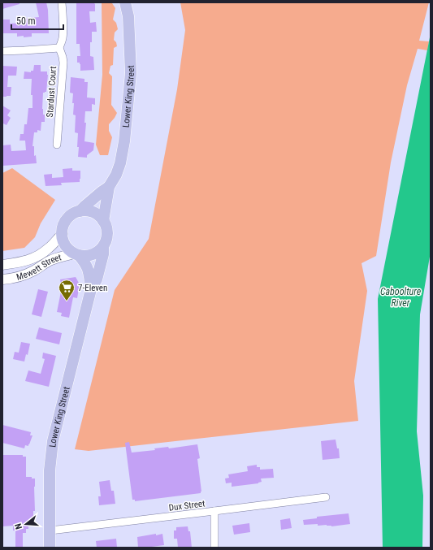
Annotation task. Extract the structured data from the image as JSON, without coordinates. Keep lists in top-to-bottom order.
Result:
{
  "streets": {
    "main road": ["Lower King Street", "Mewett Street"],
    "street": ["Stardust Court", "Dux Street"]
  },
  "crossings": [
    ["Lower King Street", "Mewett Street"],
    ["Lower King Street", "Dux Street"]
  ],
  "water": ["Caboolture River"],
  "places": {
    "supermarket": ["7-Eleven"]
  },
  "scale_bar": "50 m",
  "north": "left"
}
